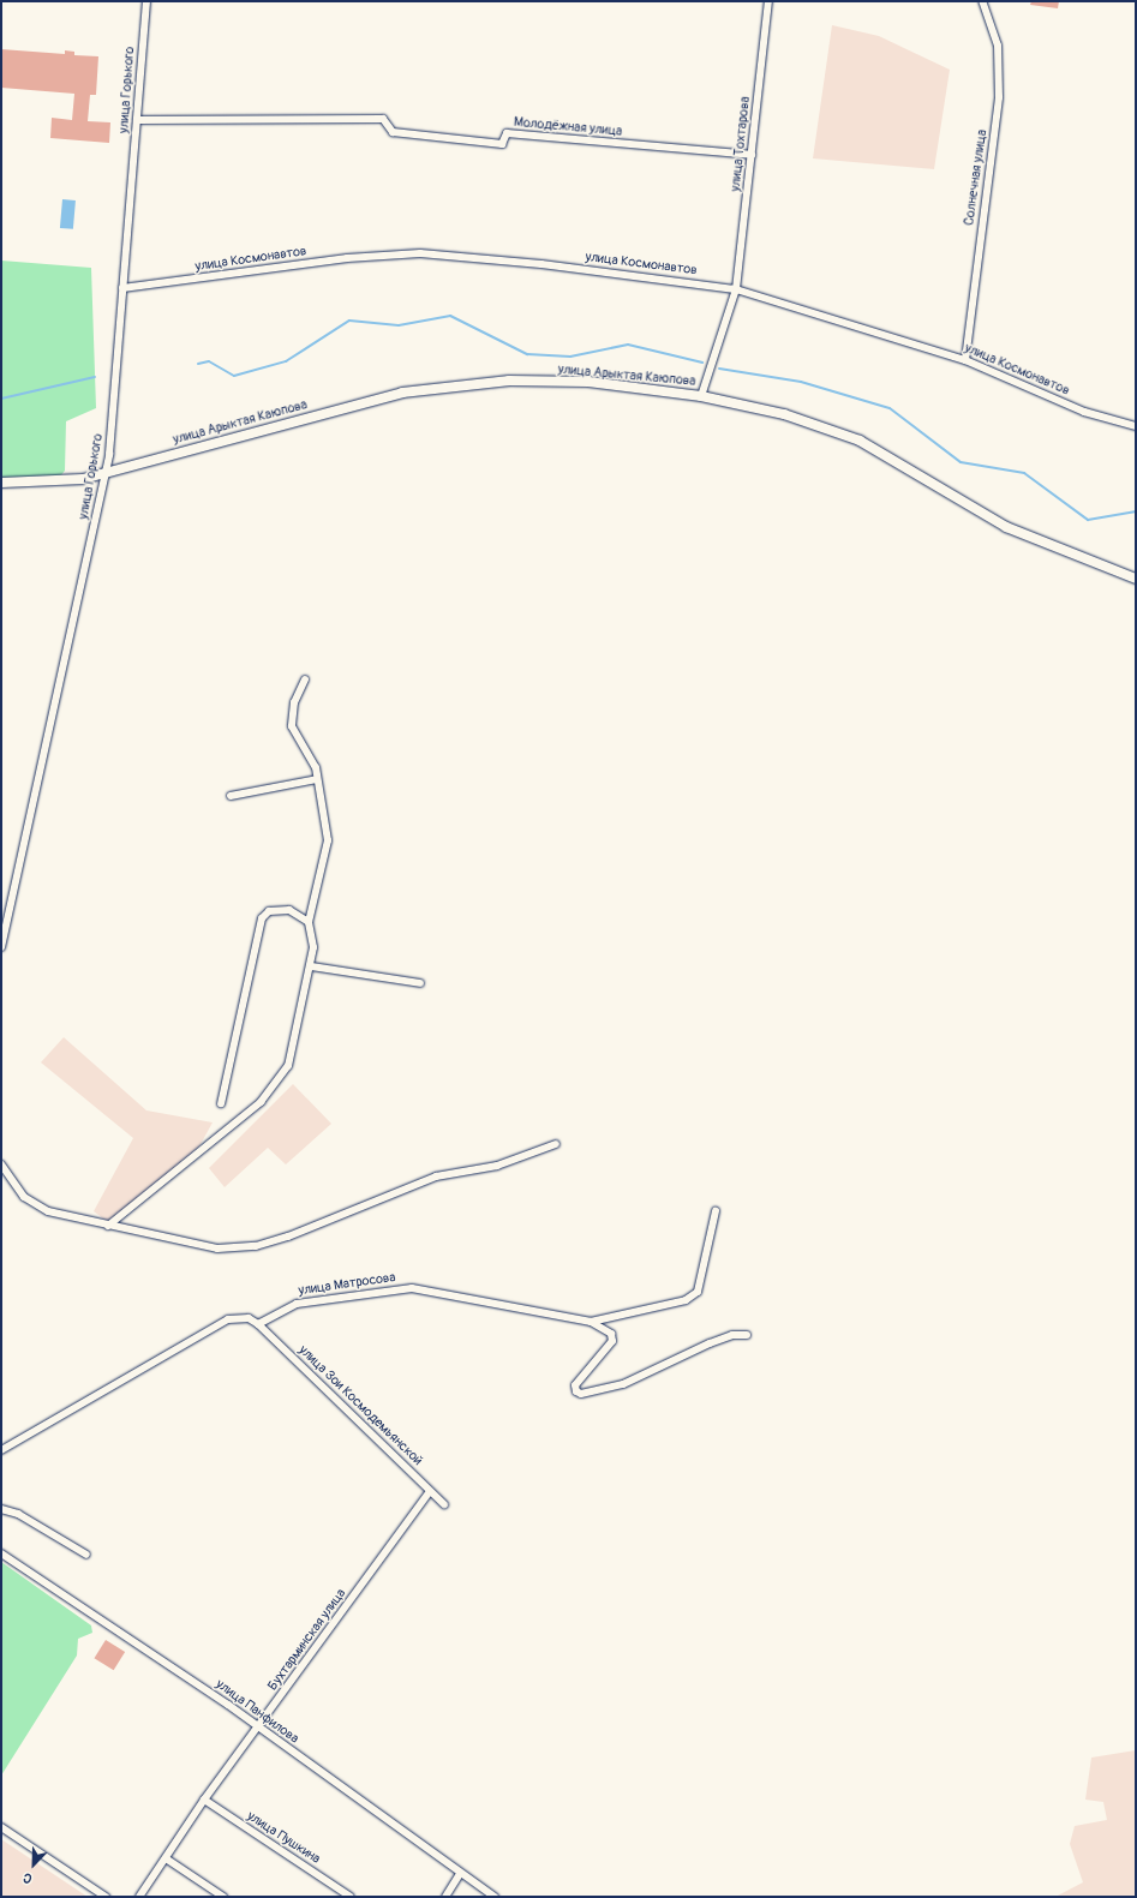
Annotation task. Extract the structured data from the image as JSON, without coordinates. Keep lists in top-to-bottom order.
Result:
{
  "streets": {
    "street": [
      "улица Горького",
      "Молодёжная улица",
      "улица Тохтарова",
      "Солнечная улица",
      "улица Космонавтов",
      "улица Арыктая Каюпова",
      "улица Матросова",
      "улица Зои Космодемьянской",
      "Бухтарминская улица",
      "улица Панфилова",
      "улица Пушкина"
    ]
  },
  "crossings": [
    ["улица Горького", "Молодёжная улица"],
    ["улица Горького", "улица Космонавтов"],
    ["улица Горького", "улица Арыктая Каюпова"],
    ["Молодёжная улица", "улица Тохтарова"],
    ["улица Тохтарова", "улица Космонавтов"],
    ["улица Тохтарова", "улица Арыктая Каюпова"],
    ["Солнечная улица", "улица Космонавтов"],
    ["улица Матросова", "улица Зои Космодемьянской"],
    ["улица Зои Космодемьянской", "Бухтарминская улица"],
    ["Бухтарминская улица", "улица Панфилова"],
    ["Бухтарминская улица", "улица Пушкина"]
  ],
  "north": "bottom left"
}
